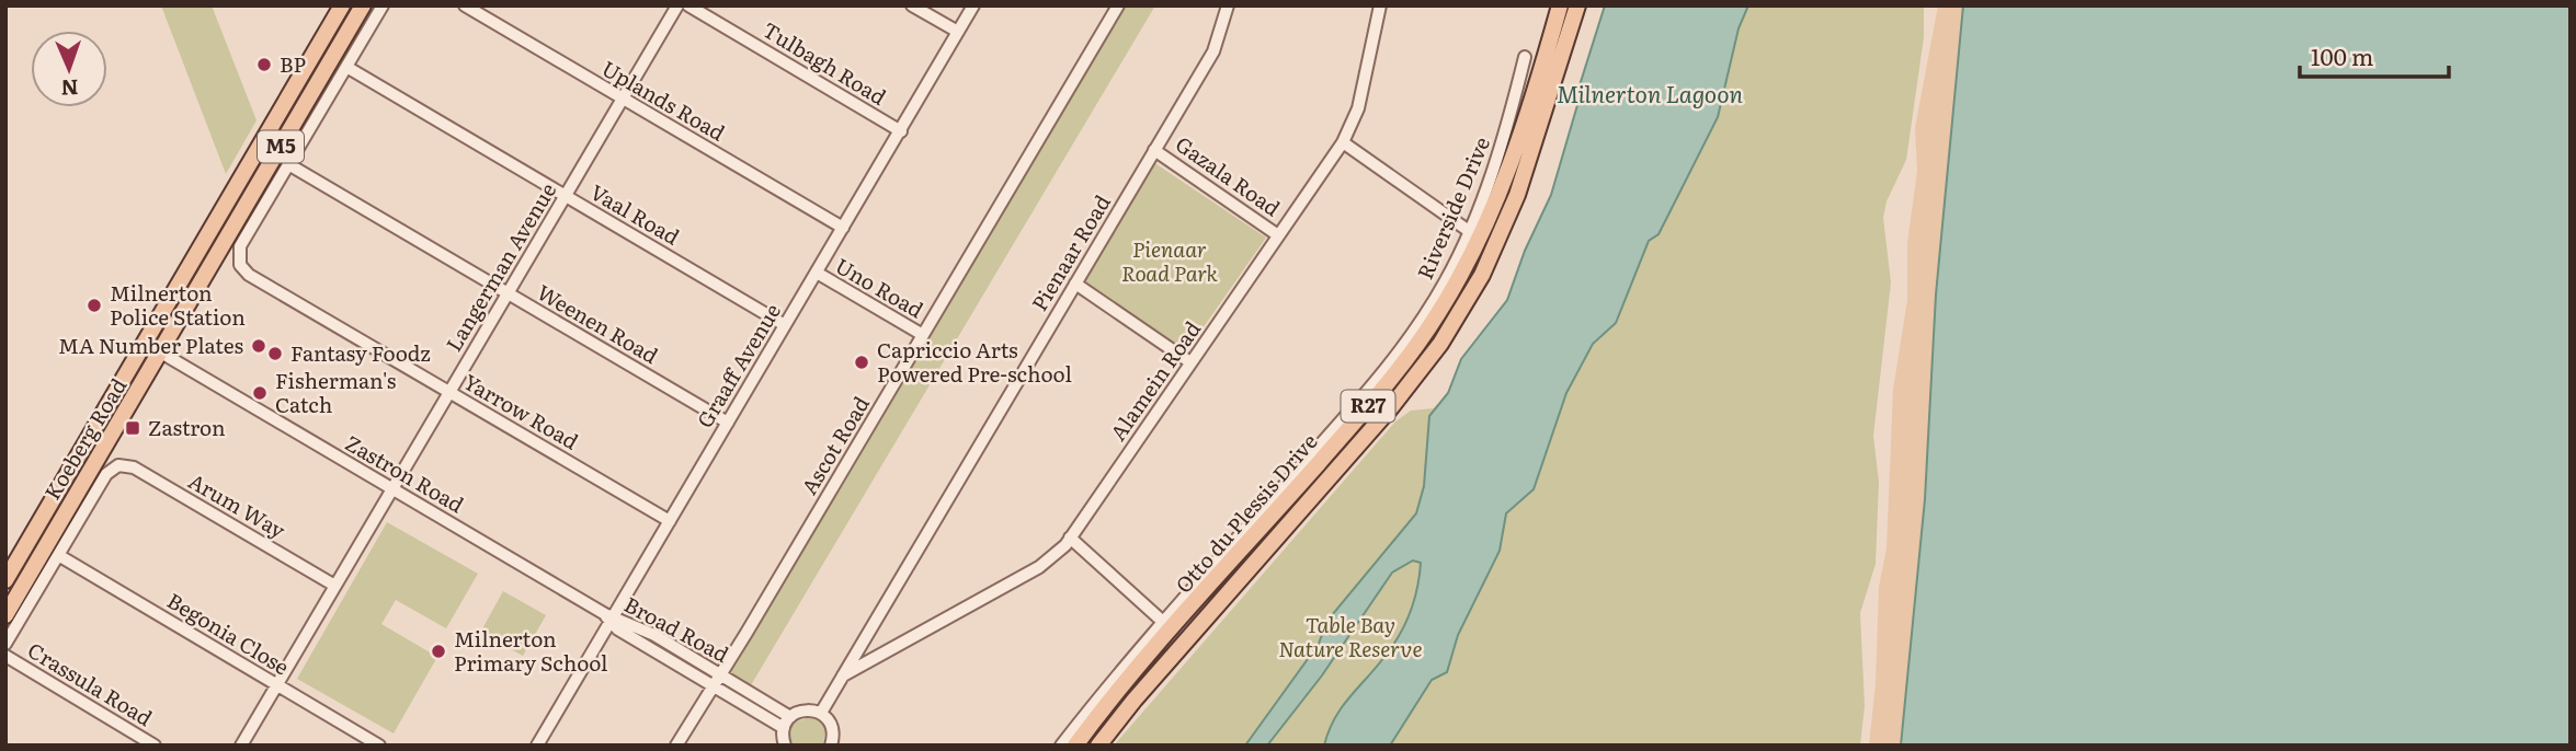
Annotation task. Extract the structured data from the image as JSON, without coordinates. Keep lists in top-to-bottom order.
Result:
{
  "streets": {
    "main road": [
      "M5",
      "R27",
      "Koeberg Road",
      "Otto du Plessis Drive"
    ],
    "street": [
      "Tulbagh Road",
      "Uplands Road",
      "Gazala Road",
      "Riverside Drive",
      "Vaal Road",
      "Pienaar Road",
      "Langerman Avenue",
      "Uno Road",
      "Weenen Road",
      "Graaff Avenue",
      "Alamein Road",
      "Yarrow Road",
      "Ascot Road",
      "Zastron Road",
      "Arum Way",
      "Broad Road",
      "Begonia Close",
      "Crassula Road"
    ]
  },
  "crossings": [
    ["Tulbagh Road", "Graaff Avenue"],
    ["Uplands Road", "Langerman Avenue"],
    ["Uplands Road", "Graaff Avenue"],
    ["Gazala Road", "Pienaar Road"],
    ["Gazala Road", "Alamein Road"],
    ["Vaal Road", "Langerman Avenue"],
    ["Vaal Road", "Graaff Avenue"],
    ["Pienaar Road", "Alamein Road"],
    ["Langerman Avenue", "Weenen Road"],
    ["Langerman Avenue", "Yarrow Road"],
    ["Langerman Avenue", "Zastron Road"],
    ["Langerman Avenue", "Arum Way"],
    ["Langerman Avenue", "Begonia Close"],
    ["Uno Road", "Graaff Avenue"],
    ["Uno Road", "Ascot Road"],
    ["Weenen Road", "Graaff Avenue"],
    ["Weenen Road", "Yarrow Road"],
    ["Graaff Avenue", "Yarrow Road"],
    ["Graaff Avenue", "Zastron Road"],
    ["Graaff Avenue", "Broad Road"],
    ["Koeberg Road", "Zastron Road"],
    ["Ascot Road", "Broad Road"],
    ["Zastron Road", "Broad Road"],
    ["Arum Way", "Begonia Close"]
  ],
  "water": ["Milnerton Lagoon"],
  "parks": ["Pienaar Road Park", "Table Bay Nature Reserve"],
  "places": {
    "other": [
      "BP",
      "Milnerton Police Station",
      "MA Number Plates",
      "Fantasy Foodz",
      "Capriccio Arts Powered Pre-school",
      "Fisherman's Catch",
      "Milnerton Primary School"
    ],
    "transit": ["Zastron"]
  },
  "scale_bar": "100 m",
  "north": "bottom"
}
